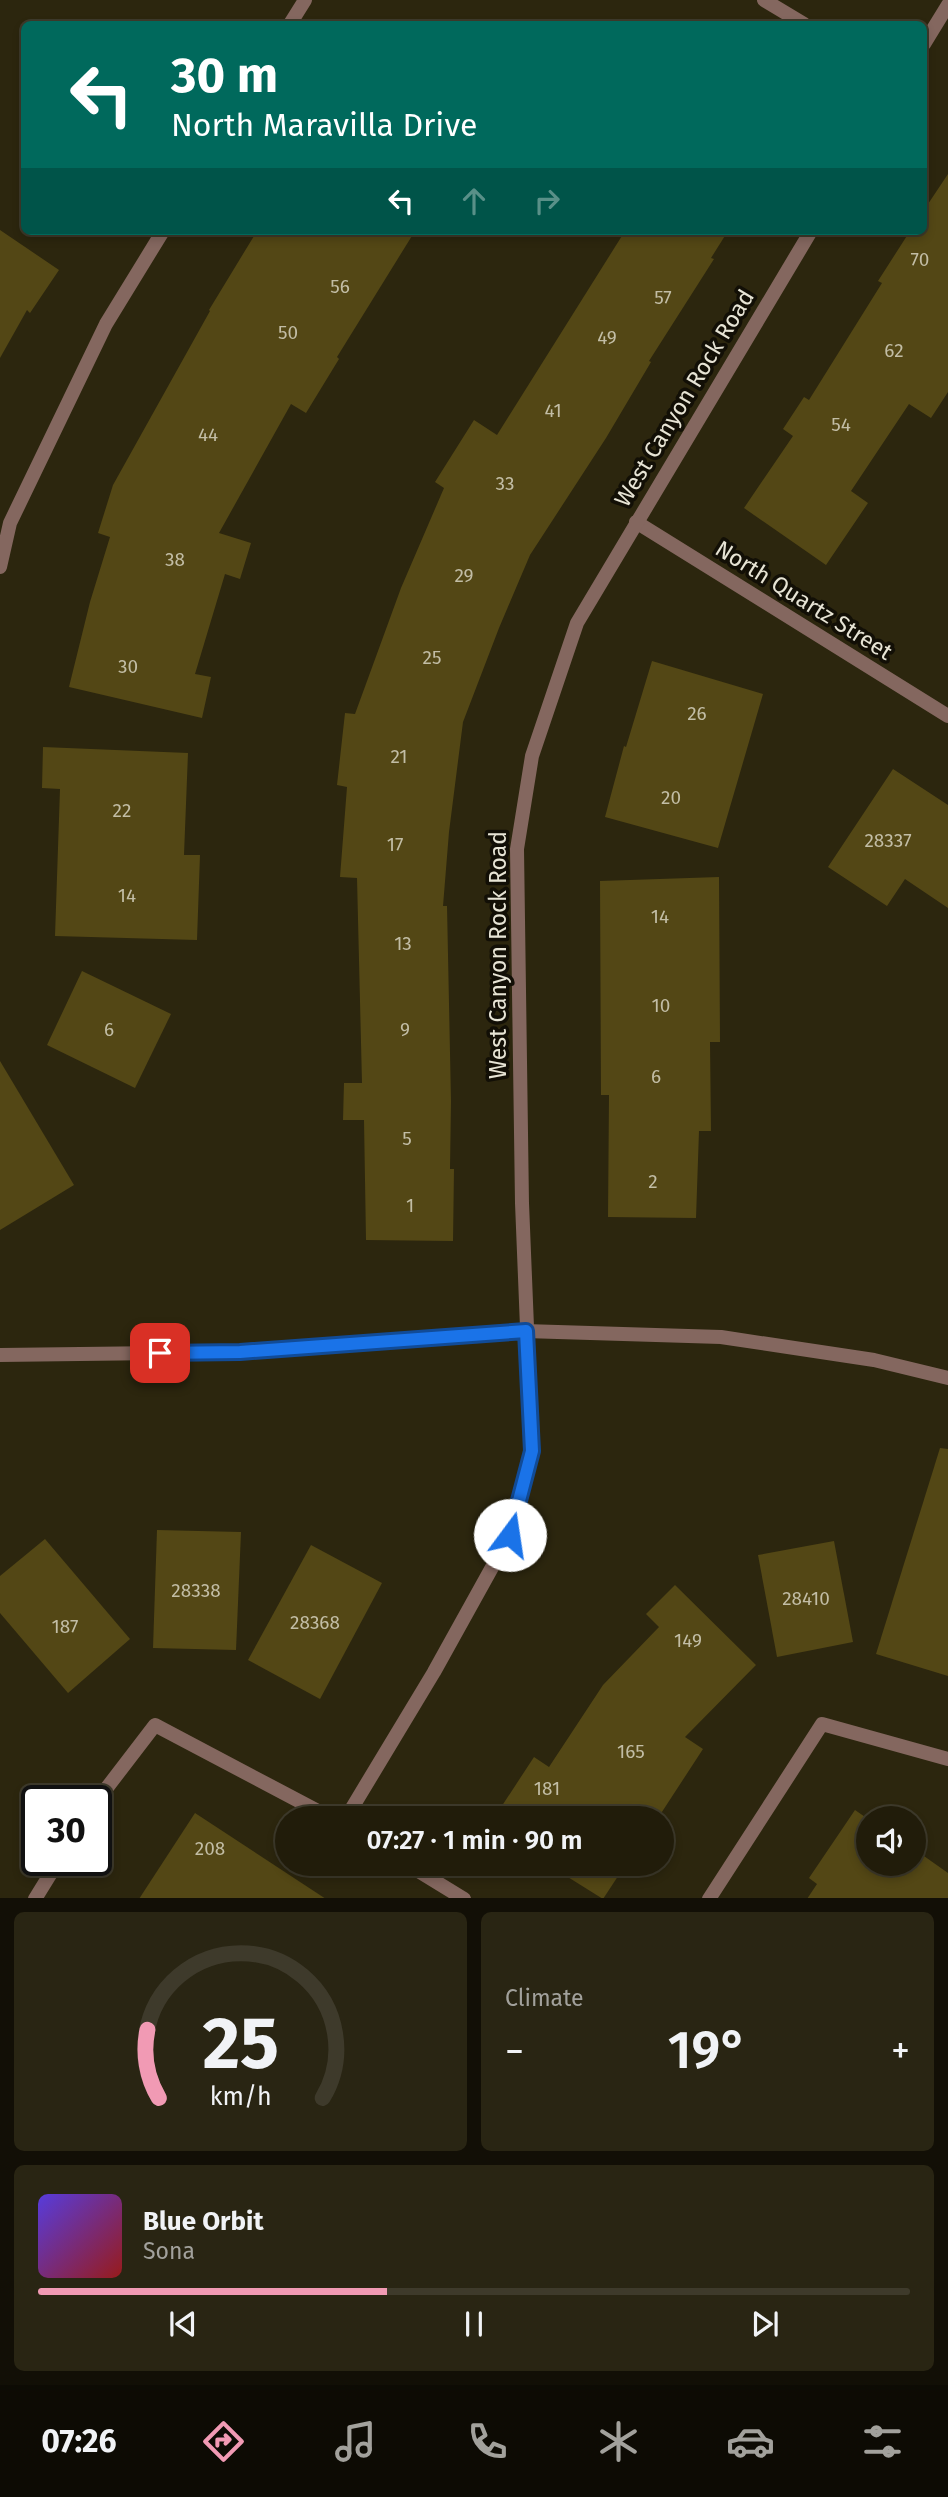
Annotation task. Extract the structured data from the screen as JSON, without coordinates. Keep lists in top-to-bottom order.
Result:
{
  "streets": {
    "street": ["West Canyon Rock Road", "North Quartz Street"]
  },
  "crossings": [
    ["West Canyon Rock Road", "North Quartz Street"]
  ],
  "house_numbers": [
    "70",
    "56",
    "57",
    "50",
    "49",
    "62",
    "41",
    "54",
    "44",
    "33",
    "38",
    "29",
    "25",
    "30",
    "26",
    "21",
    "20",
    "22",
    "28337",
    "17",
    "14",
    "14",
    "13",
    "10",
    "6",
    "9",
    "6",
    "5",
    "2",
    "1",
    "28338",
    "28410",
    "28368",
    "187",
    "149",
    "165",
    "181",
    "208"
  ],
  "page": {
    "turn": ["30 m", "North Maravilla Drive"],
    "limit": "30",
    "trip": "07:27 · 1 min · 90 m",
    "tile": "Climate",
    "heat": ["−", "19°", "+"],
    "song": ["Blue Orbit", "Sona"],
    "tabs": "07:26",
    "gauge": ["25", "km/h"]
  }
}
